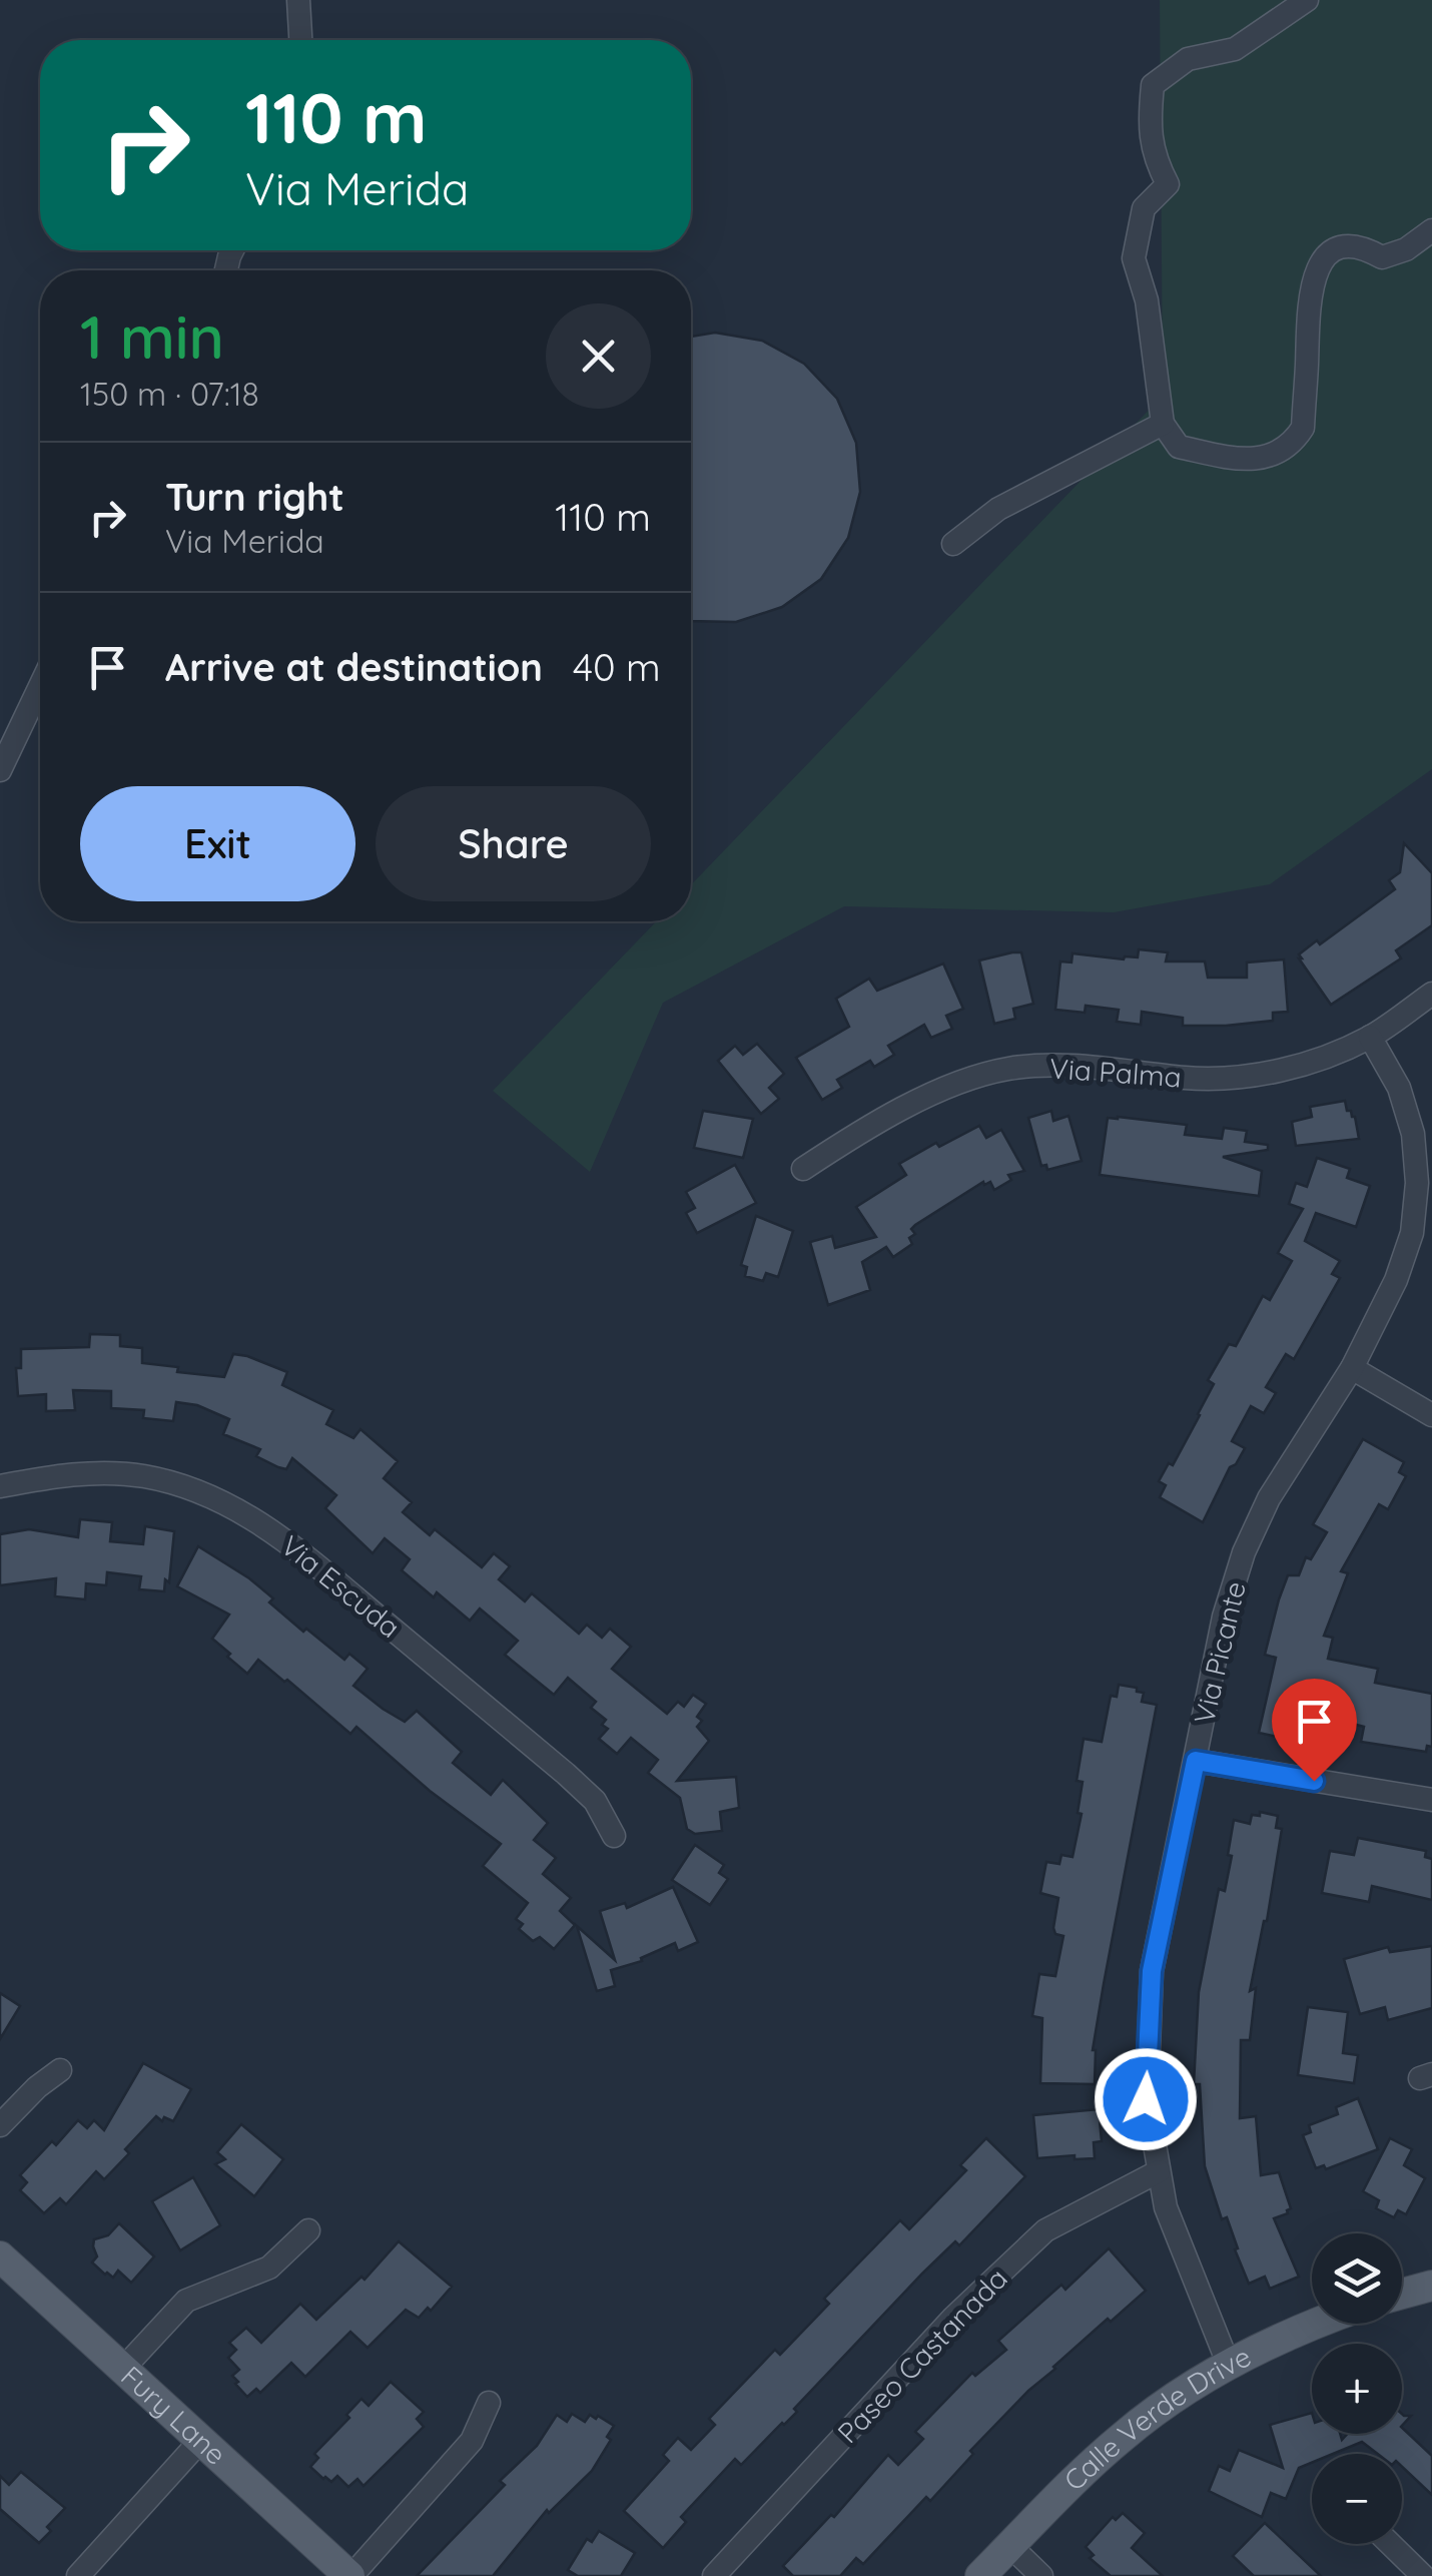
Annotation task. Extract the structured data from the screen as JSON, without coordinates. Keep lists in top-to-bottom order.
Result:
{
  "streets": {
    "main road": ["Fury Lane", "Calle Verde Drive"],
    "street": [
      "Via Palma",
      "Via Escuda",
      "Via Picante",
      "Paseo Castanada"
    ]
  },
  "crossings": [
    ["Via Palma", "Via Picante"],
    ["Via Picante", "Paseo Castanada"],
    ["Via Picante", "Calle Verde Drive"]
  ],
  "page": {
    "turn": ["110 m", "Via Merida"],
    "heading": ["1 min", "150 m · 07:18"],
    "list": [
      {
        "name": "Turn right",
        "note": "Via Merida",
        "value": "110 m"
      },
      {
        "name": "Arrive at destination",
        "value": "40 m"
      }
    ],
    "buttons": ["Exit", "Share"],
    "map_buttons": ["+", "−"]
  }
}
